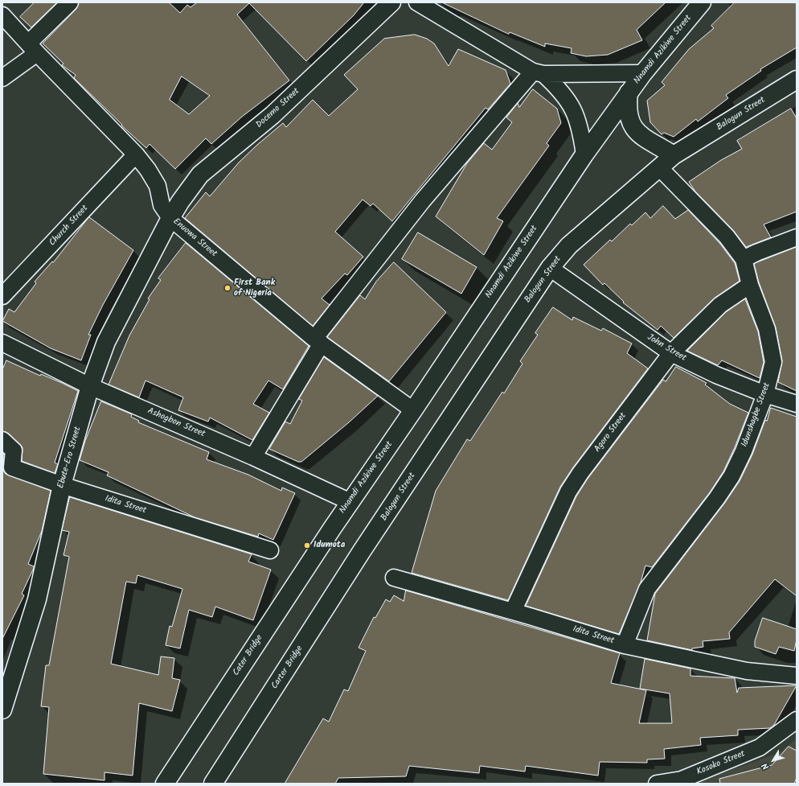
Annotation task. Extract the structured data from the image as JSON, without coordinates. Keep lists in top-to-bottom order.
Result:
{
  "streets": {
    "main road": [
      "Nnamdi Azikiwe Street",
      "Docemo Street",
      "Balogun Street",
      "Ebute-Ero Street",
      "Cater Bridge",
      "Carter Bridge"
    ],
    "street": [
      "Church Street",
      "Enuowa Street",
      "John Street",
      "Idunshagbe Street",
      "Ashogbon Street",
      "Agoro Street",
      "Idita Street",
      "Kosoko Street"
    ]
  },
  "crossings": [
    ["Nnamdi Azikiwe Street", "Enuowa Street"],
    ["Nnamdi Azikiwe Street", "Ashogbon Street"],
    ["Nnamdi Azikiwe Street", "Cater Bridge"],
    ["Docemo Street", "Enuowa Street"],
    ["Docemo Street", "Ebute-Ero Street"],
    ["Balogun Street", "John Street"],
    ["Balogun Street", "Idunshagbe Street"],
    ["Balogun Street", "Carter Bridge"],
    ["Church Street", "Enuowa Street"],
    ["Enuowa Street", "Ebute-Ero Street"],
    ["John Street", "Idunshagbe Street"],
    ["John Street", "Agoro Street"],
    ["Idunshagbe Street", "Agoro Street"],
    ["Idunshagbe Street", "Idita Street"],
    ["Ashogbon Street", "Ebute-Ero Street"],
    ["Agoro Street", "Idita Street"],
    ["Ebute-Ero Street", "Idita Street"]
  ],
  "places": ["First Bank of Nigeria", "Idumota"],
  "north": "bottom left"
}
